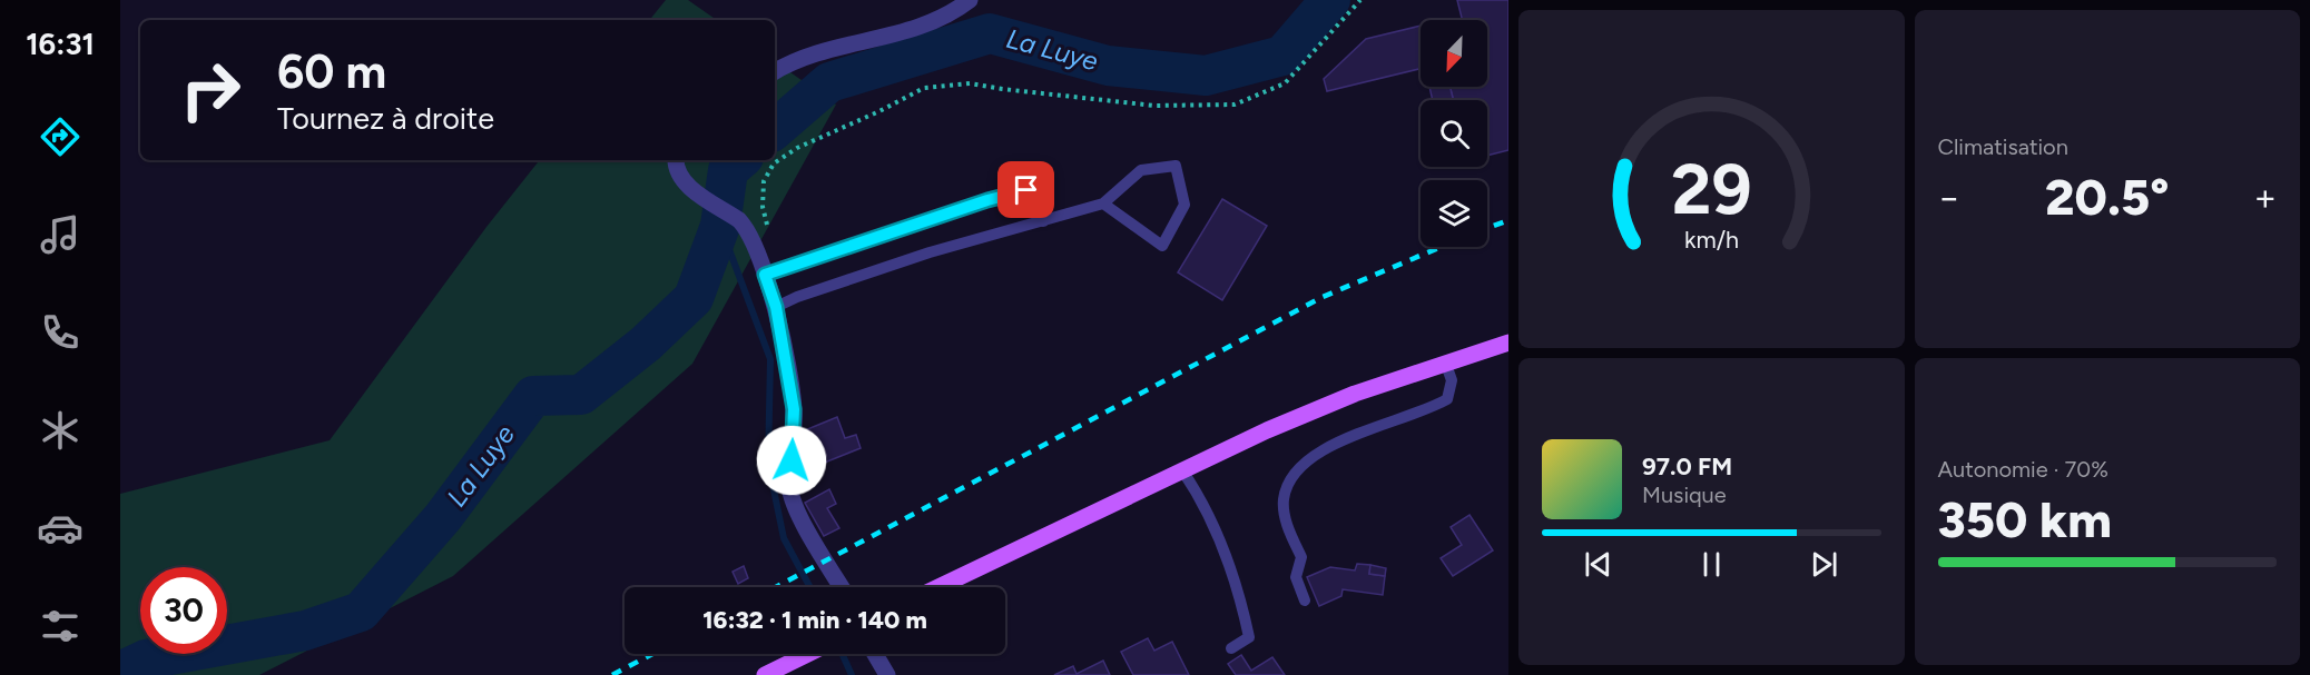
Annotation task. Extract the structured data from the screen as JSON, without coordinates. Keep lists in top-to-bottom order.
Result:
{
  "water": ["La Luye"],
  "north": "bottom left",
  "page": {
    "tabs": "16:31",
    "tile": [
      "Climatisation",
      ["Autonomie · 70%", "350 km"]
    ],
    "turn": ["60 m", "Tournez à droite"],
    "heat": ["−", "20.5°", "+"],
    "song": ["97.0 FM", "Musique"],
    "limit": "30",
    "trip": "16:32 · 1 min · 140 m",
    "gauge": ["29", "km/h"]
  }
}
